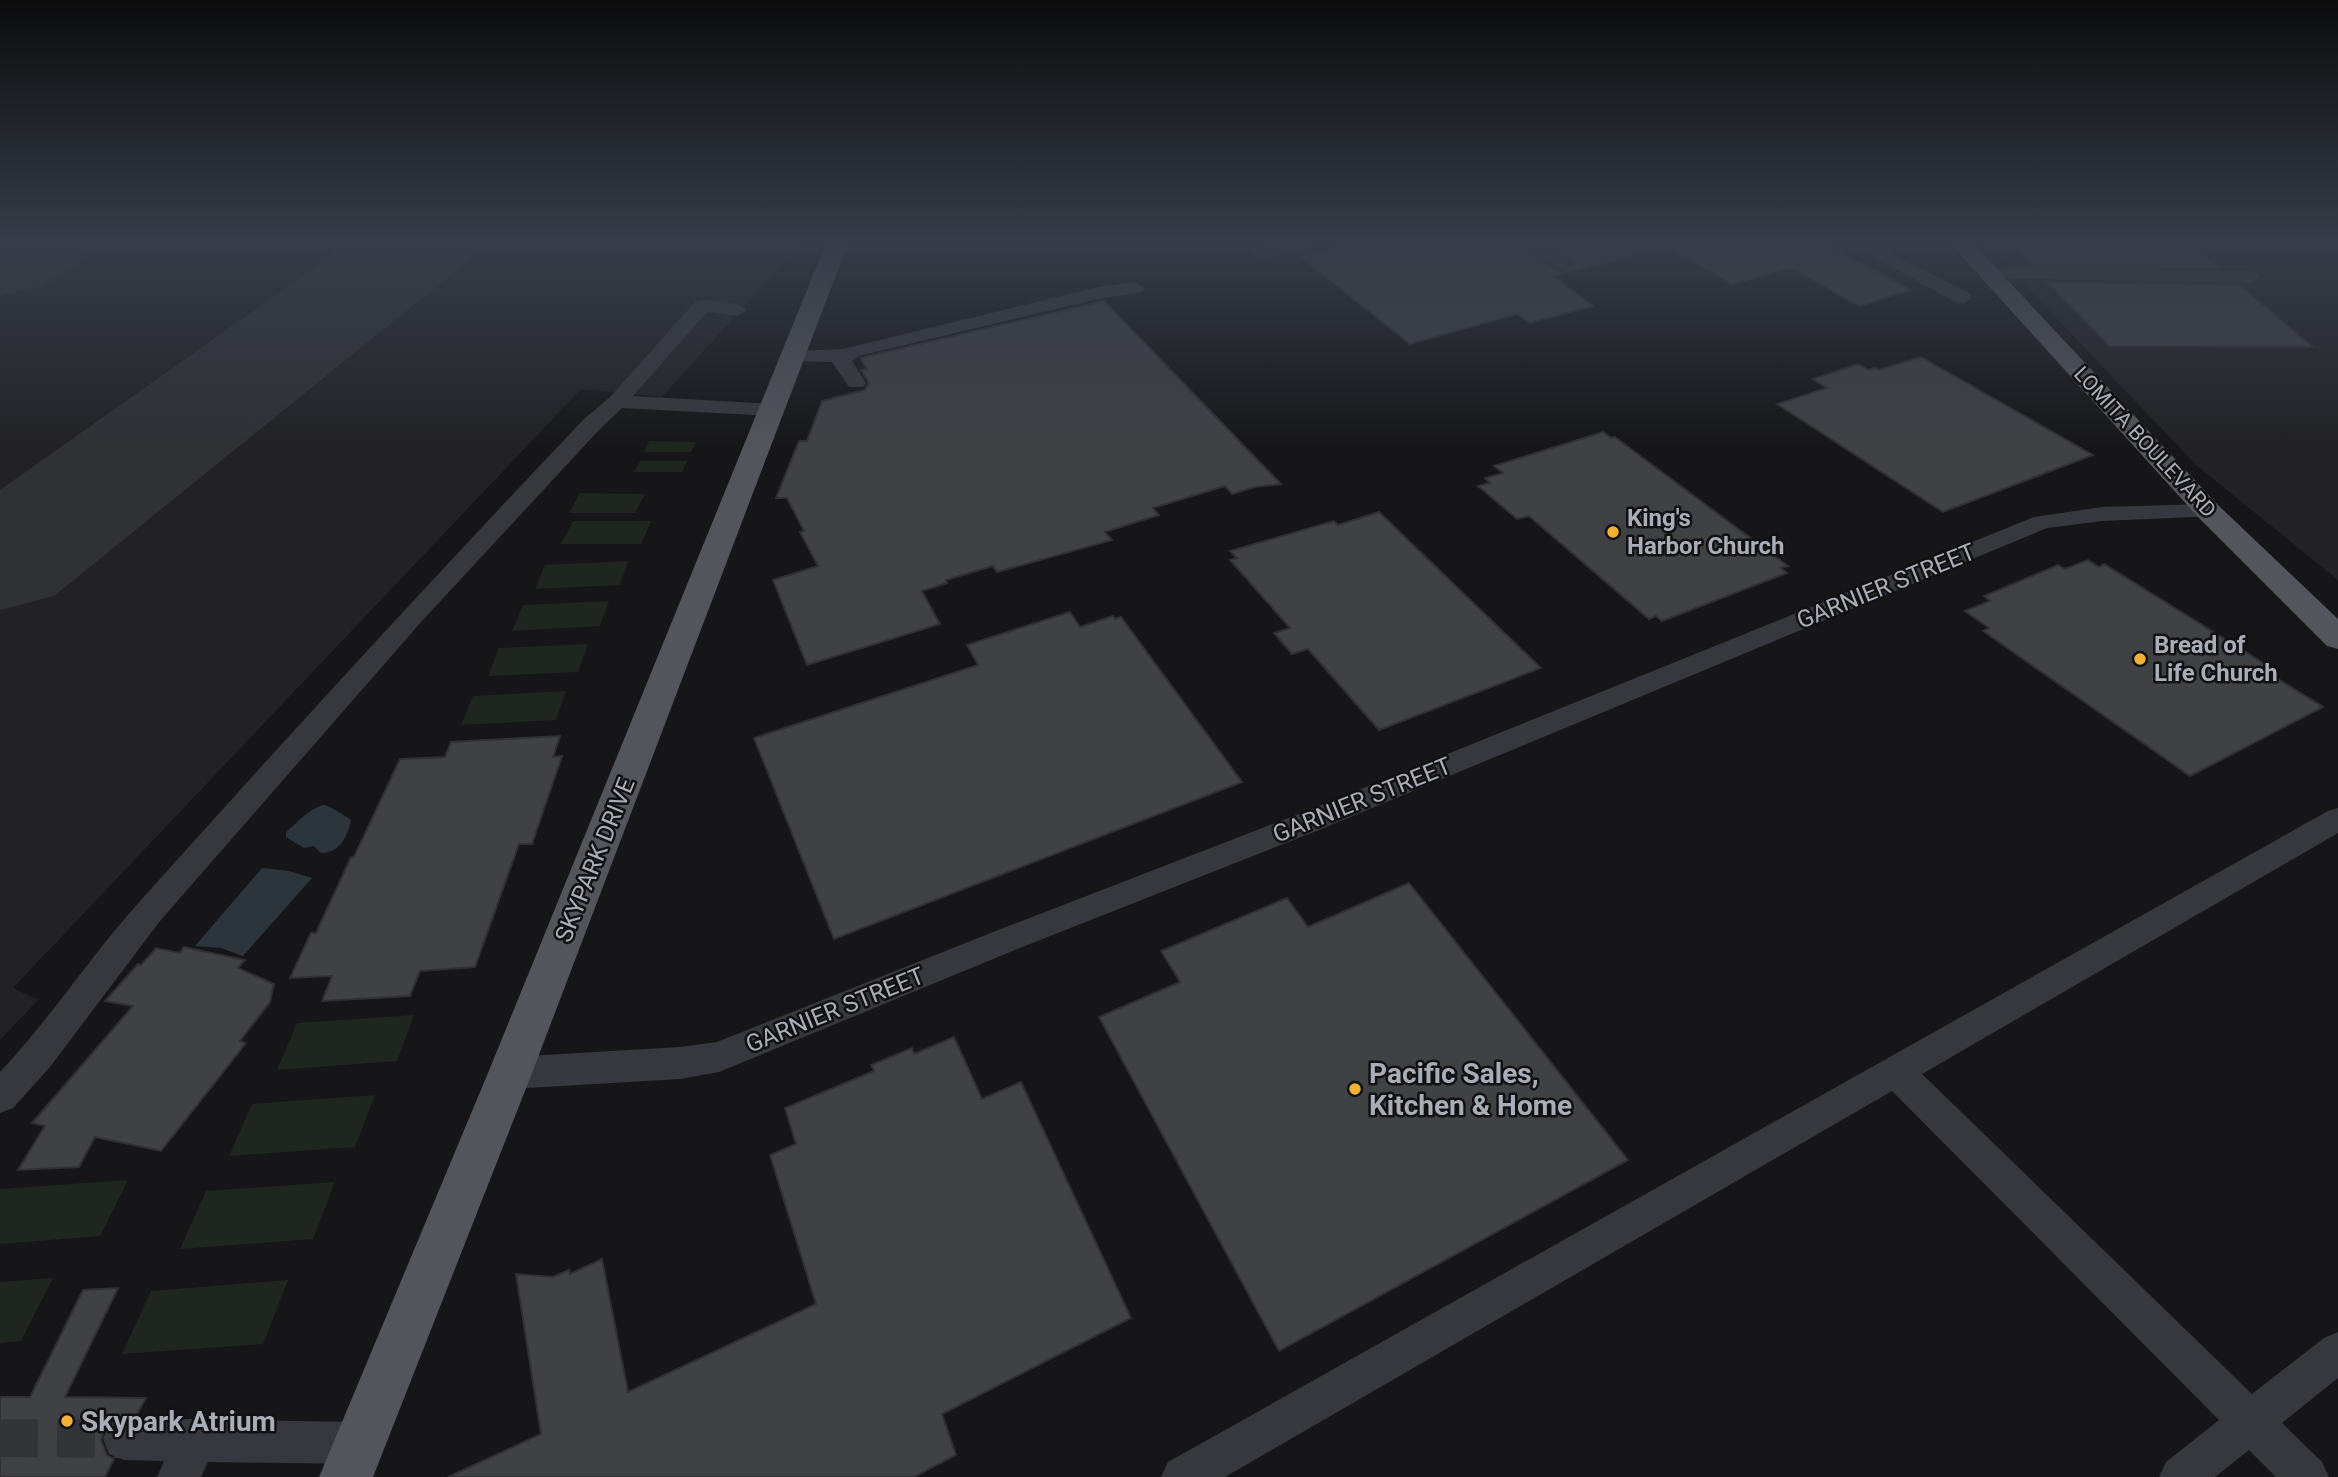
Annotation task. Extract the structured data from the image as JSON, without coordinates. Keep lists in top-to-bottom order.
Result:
{
  "streets": {
    "main road": ["LOMITA BOULEVARD", "SKYPARK DRIVE"],
    "street": ["GARNIER STREET"]
  },
  "crossings": [
    ["LOMITA BOULEVARD", "GARNIER STREET"],
    ["GARNIER STREET", "SKYPARK DRIVE"]
  ],
  "places": [
    "King's Harbor Church",
    "Bread of Life Church",
    "Pacific Sales, Kitchen & Home",
    "Skypark Atrium"
  ]
}
